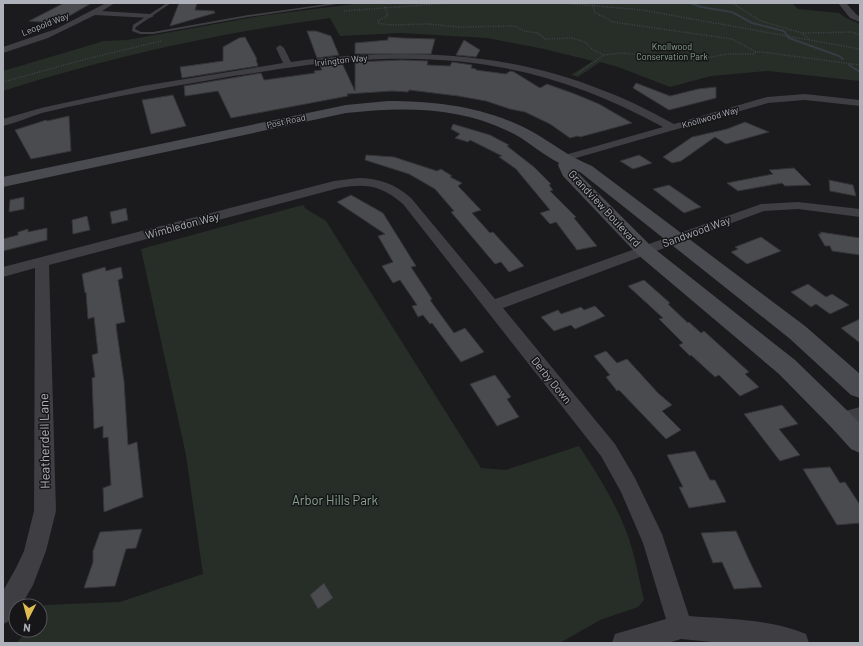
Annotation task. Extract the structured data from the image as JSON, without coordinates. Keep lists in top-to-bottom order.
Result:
{
  "streets": {
    "street": [
      "Leopold Way",
      "Irvington Way",
      "Knollwood Way",
      "Post Road",
      "Grandview Boulevard",
      "Wimbledon Way",
      "Sandwood Way",
      "Derby Down",
      "Heatherdell Lane"
    ]
  },
  "crossings": [
    ["Irvington Way", "Knollwood Way"],
    ["Knollwood Way", "Post Road"],
    ["Knollwood Way", "Grandview Boulevard"],
    ["Post Road", "Grandview Boulevard"],
    ["Grandview Boulevard", "Sandwood Way"],
    ["Wimbledon Way", "Derby Down"],
    ["Wimbledon Way", "Heatherdell Lane"],
    ["Sandwood Way", "Derby Down"]
  ],
  "parks": ["Knollwood Conservation Park", "Arbor Hills Park"],
  "north": "bottom"
}
